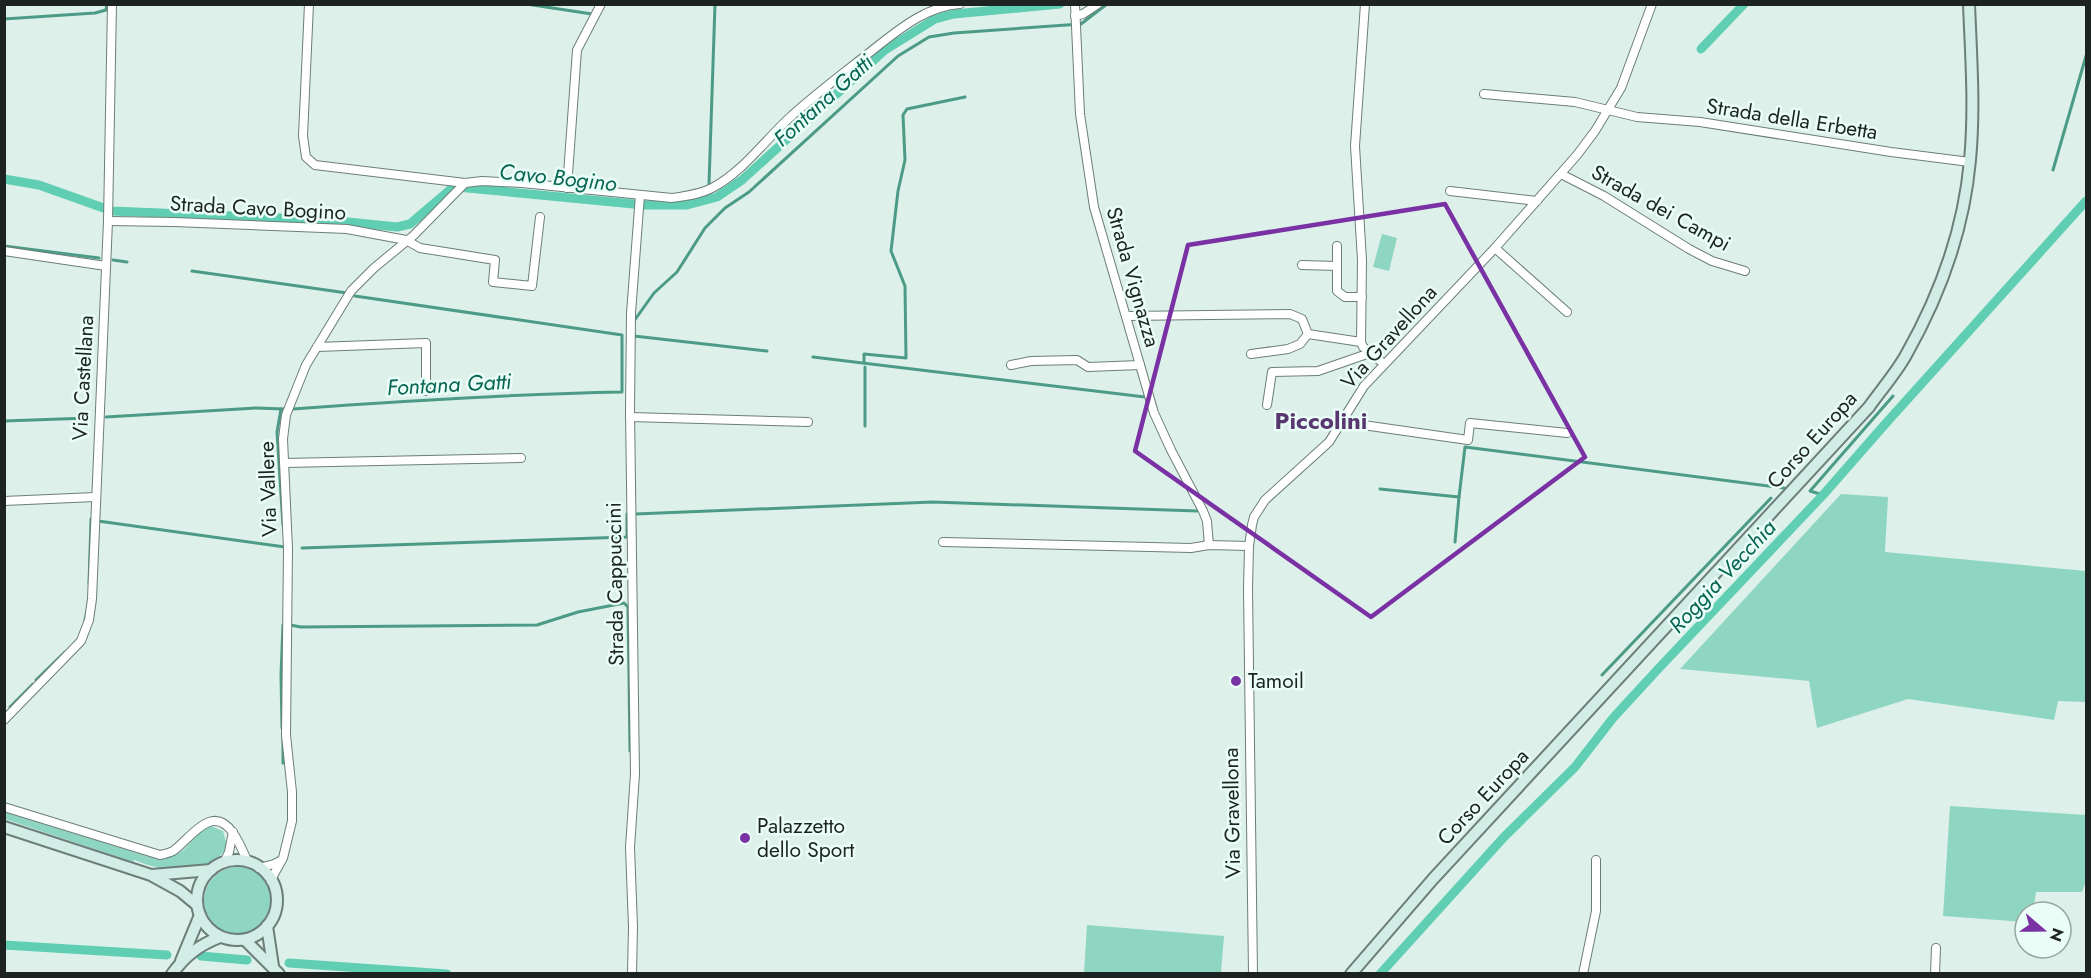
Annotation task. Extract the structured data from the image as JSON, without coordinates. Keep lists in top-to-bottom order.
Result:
{
  "streets": {
    "main road": ["Corso Europa"],
    "street": [
      "Strada della Erbetta",
      "Strada Cavo Bogino",
      "Strada dei Campi",
      "Strada Vignazza",
      "Via Gravellona",
      "Via Castellana",
      "Via Vallere",
      "Strada Cappuccini"
    ]
  },
  "crossings": [
    ["Strada della Erbetta", "Via Gravellona"],
    ["Strada della Erbetta", "Corso Europa"],
    ["Strada Cavo Bogino", "Via Castellana"],
    ["Strada Cavo Bogino", "Via Vallere"],
    ["Strada dei Campi", "Via Gravellona"]
  ],
  "districts": ["Piccolini"],
  "water": ["Fontana Gatti", "Cavo Bogino", "Roggia Vecchia"],
  "places": ["Tamoil", "Palazzetto dello Sport"],
  "north": "right"
}
